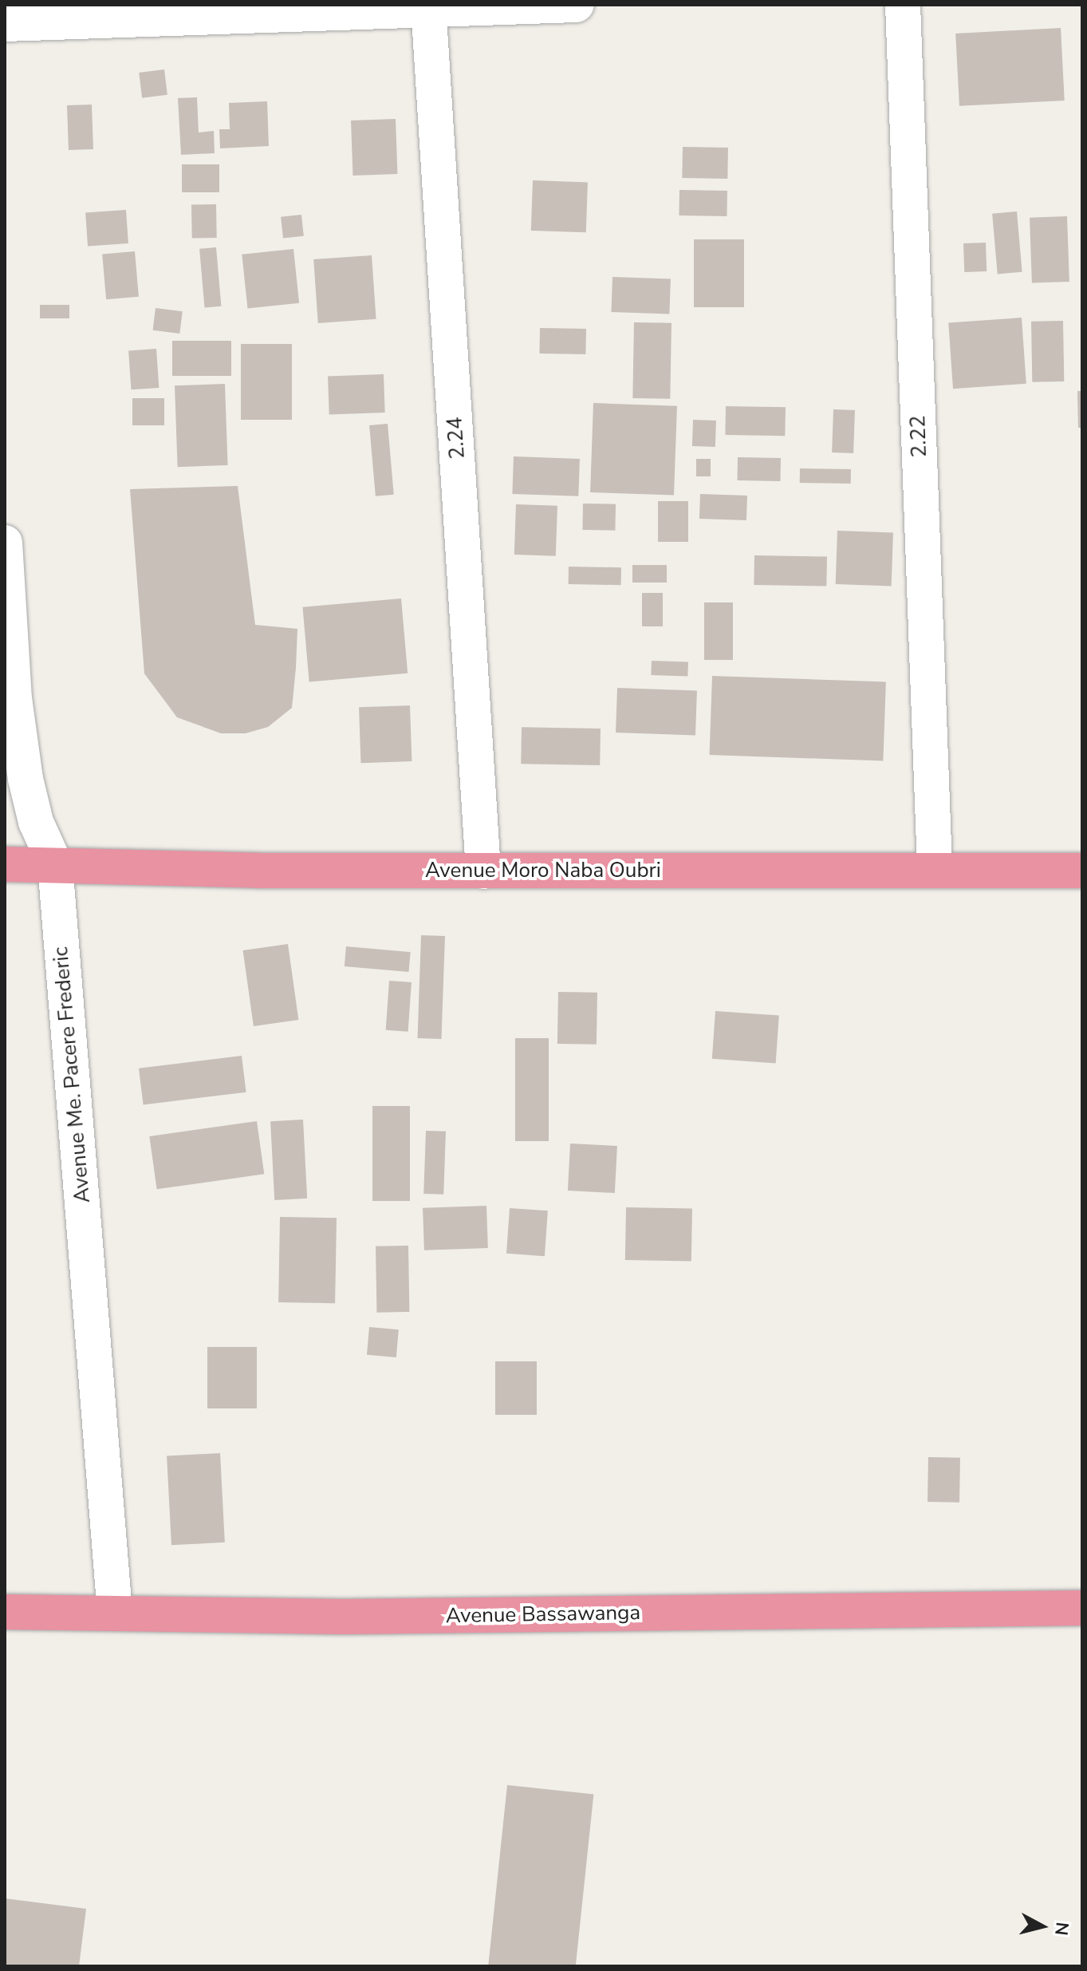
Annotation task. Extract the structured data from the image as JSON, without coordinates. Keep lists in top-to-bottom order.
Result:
{
  "streets": {
    "highway": ["Avenue Moro Naba Oubri", "Avenue Bassawanga"],
    "street": ["2.22", "2.24", "Avenue Me. Pacere Frederic"]
  },
  "crossings": [
    ["2.22", "Avenue Moro Naba Oubri"],
    ["2.24", "Avenue Moro Naba Oubri"],
    ["Avenue Moro Naba Oubri", "Avenue Me. Pacere Frederic"],
    ["Avenue Me. Pacere Frederic", "Avenue Bassawanga"]
  ],
  "north": "right"
}
